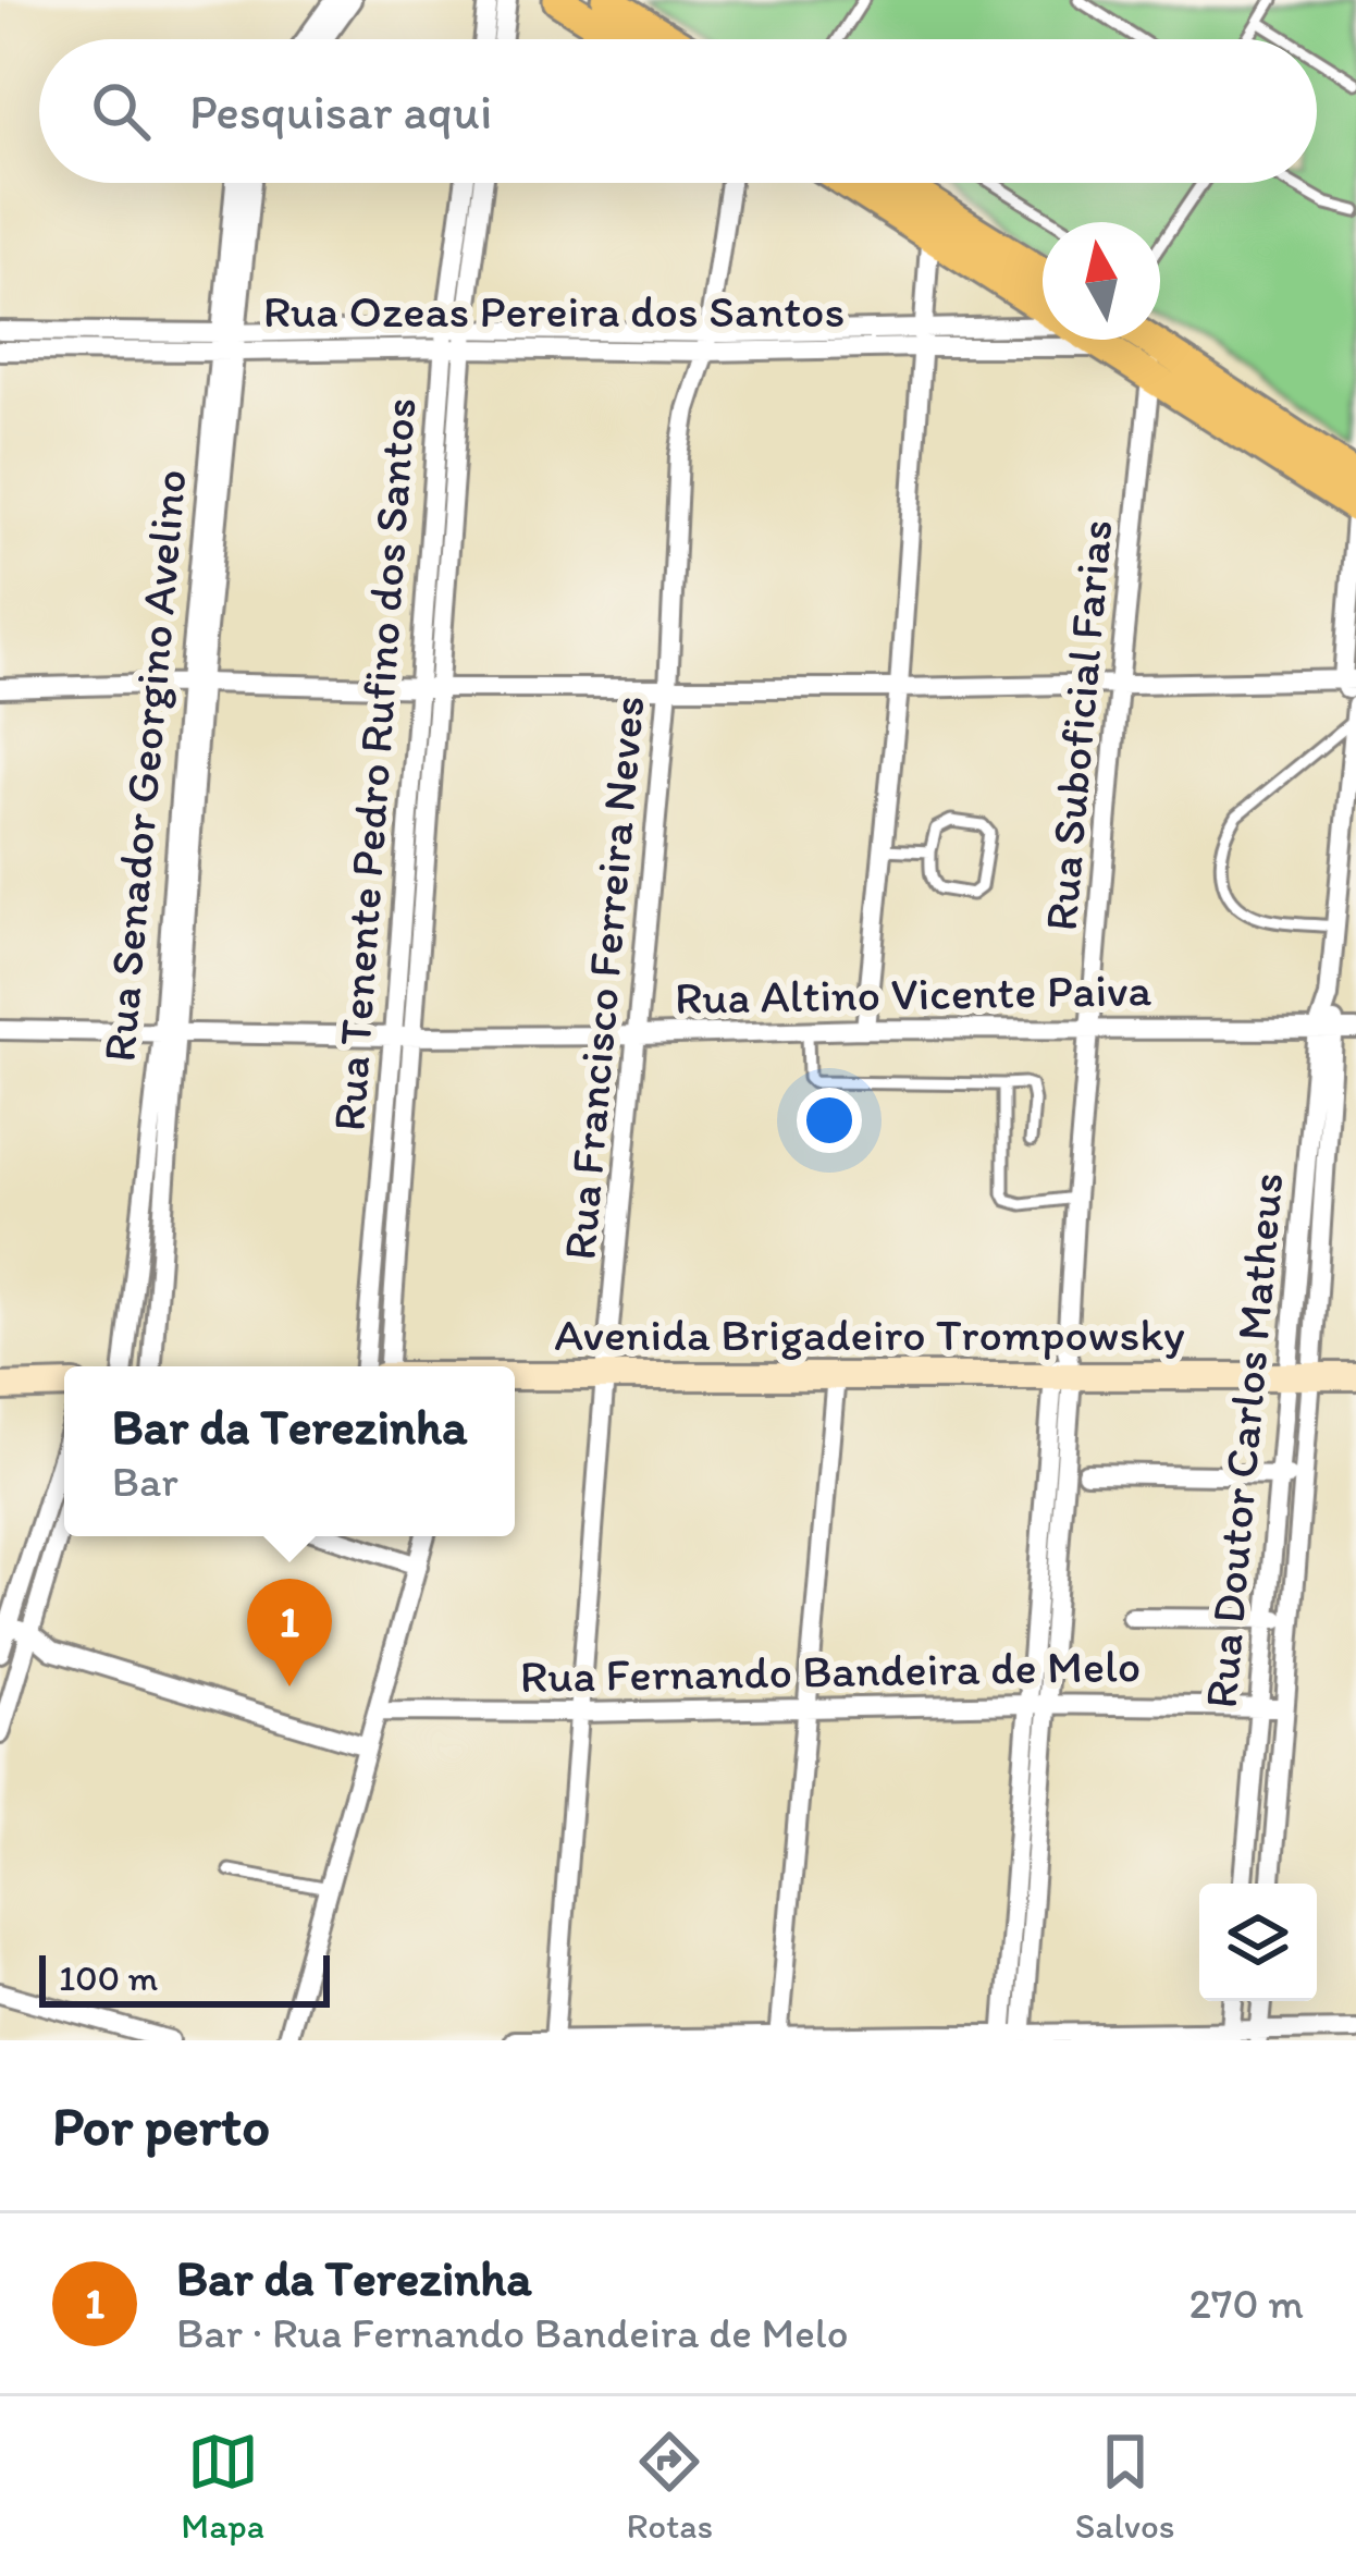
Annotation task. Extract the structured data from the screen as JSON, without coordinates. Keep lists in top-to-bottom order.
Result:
{
  "streets": {
    "street": [
      "Rua Ozeas Pereira dos Santos",
      "Rua Suboficial Farias",
      "Rua Tenente Pedro Rufino dos Santos",
      "Rua Senador Georgino Avelino",
      "Rua Francisco Ferreira Neves",
      "Rua Altino Vicente Paiva",
      "Avenida Brigadeiro Trompowsky",
      "Rua Doutor Carlos Matheus",
      "Rua Fernando Bandeira de Melo"
    ]
  },
  "crossings": [
    ["Rua Ozeas Pereira dos Santos", "Rua Tenente Pedro Rufino dos Santos"],
    ["Rua Ozeas Pereira dos Santos", "Rua Senador Georgino Avelino"],
    ["Rua Ozeas Pereira dos Santos", "Rua Francisco Ferreira Neves"],
    ["Rua Suboficial Farias", "Rua Altino Vicente Paiva"],
    ["Rua Suboficial Farias", "Avenida Brigadeiro Trompowsky"],
    ["Rua Suboficial Farias", "Rua Fernando Bandeira de Melo"],
    ["Rua Tenente Pedro Rufino dos Santos", "Rua Altino Vicente Paiva"],
    ["Rua Senador Georgino Avelino", "Rua Altino Vicente Paiva"],
    ["Rua Francisco Ferreira Neves", "Rua Altino Vicente Paiva"],
    ["Rua Francisco Ferreira Neves", "Avenida Brigadeiro Trompowsky"],
    ["Rua Francisco Ferreira Neves", "Rua Fernando Bandeira de Melo"],
    ["Rua Altino Vicente Paiva", "Rua Doutor Carlos Matheus"],
    ["Avenida Brigadeiro Trompowsky", "Rua Doutor Carlos Matheus"],
    ["Rua Doutor Carlos Matheus", "Rua Fernando Bandeira de Melo"]
  ],
  "scale_bar": "100 m",
  "north": "top",
  "page": {
    "search": "Pesquisar aqui",
    "popup": ["Bar da Terezinha", "Bar"],
    "pins": "1",
    "scale": "100 m",
    "heading": "Por perto",
    "list": [
      {
        "mark": "1",
        "name": "Bar da Terezinha",
        "note": "Bar · Rua Fernando Bandeira de Melo",
        "value": "270 m"
      }
    ],
    "nav": ["Mapa", "Rotas", "Salvos"]
  }
}
